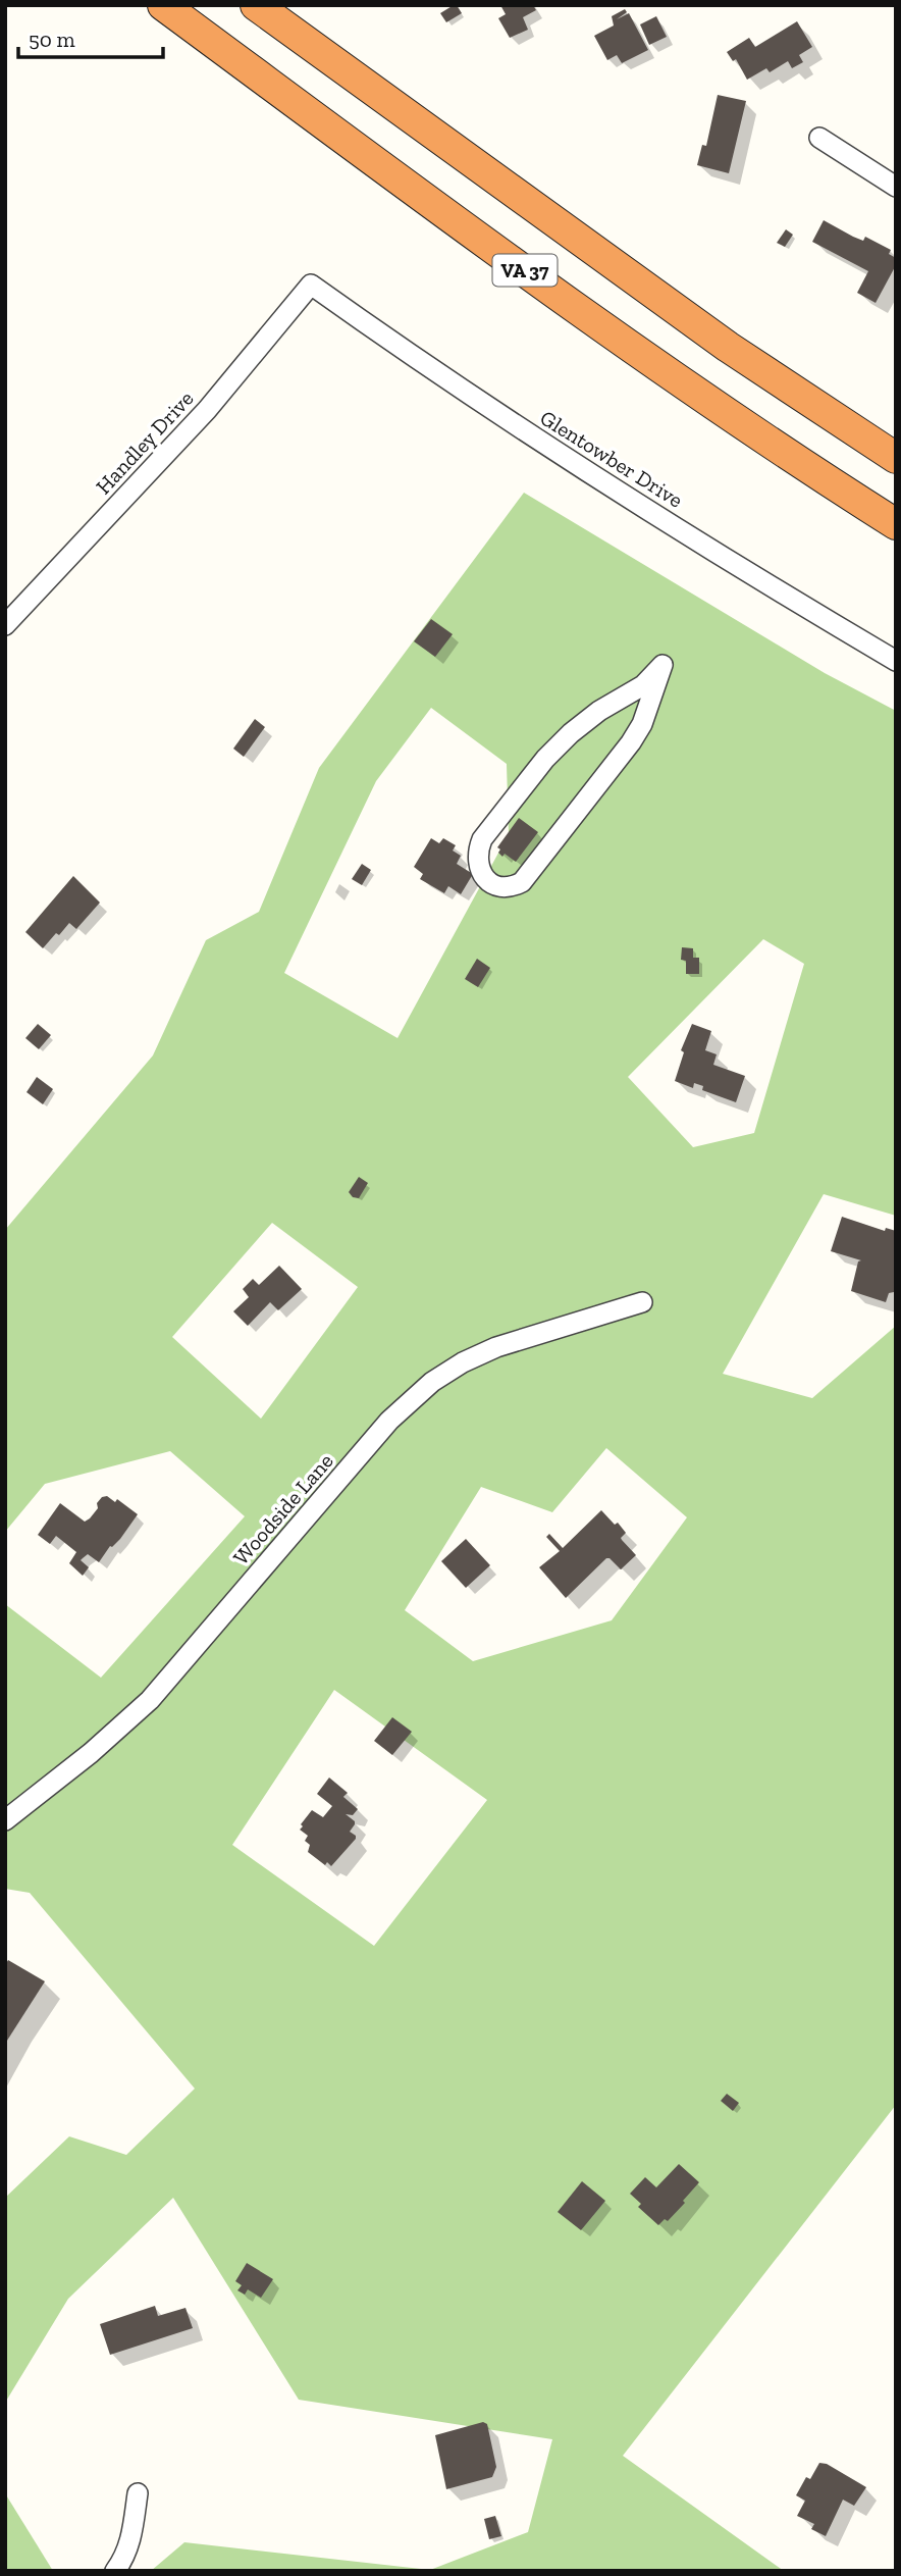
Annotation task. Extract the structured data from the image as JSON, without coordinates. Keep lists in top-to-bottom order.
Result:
{
  "streets": {
    "highway": ["VA 37"],
    "street": ["Handley Drive", "Glentowber Drive", "Woodside Lane"]
  },
  "crossings": [
    ["Handley Drive", "Glentowber Drive"]
  ],
  "scale_bar": "50 m"
}
